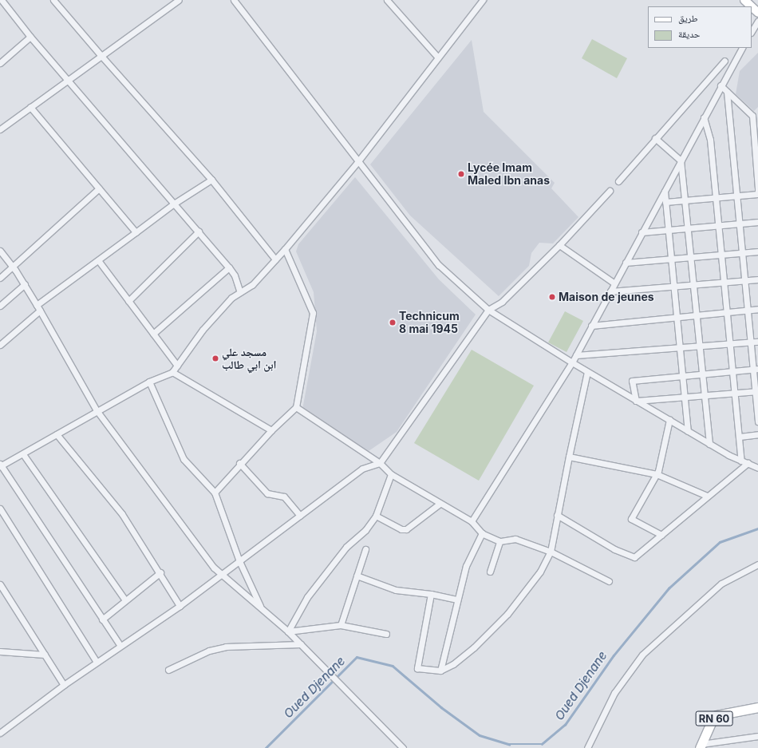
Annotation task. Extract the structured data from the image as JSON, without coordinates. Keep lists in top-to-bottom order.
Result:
{
  "streets": {
    "main road": ["RN 60"]
  },
  "water": ["Oued Djenane"],
  "places": [
    "Lycée Imam Maled Ibn anas",
    "Maison de jeunes",
    "Technicum 8 mai 1945",
    "مسجد علي ابن ابي طالب"
  ],
  "legend": ["طريق", "حديقة"]
}
